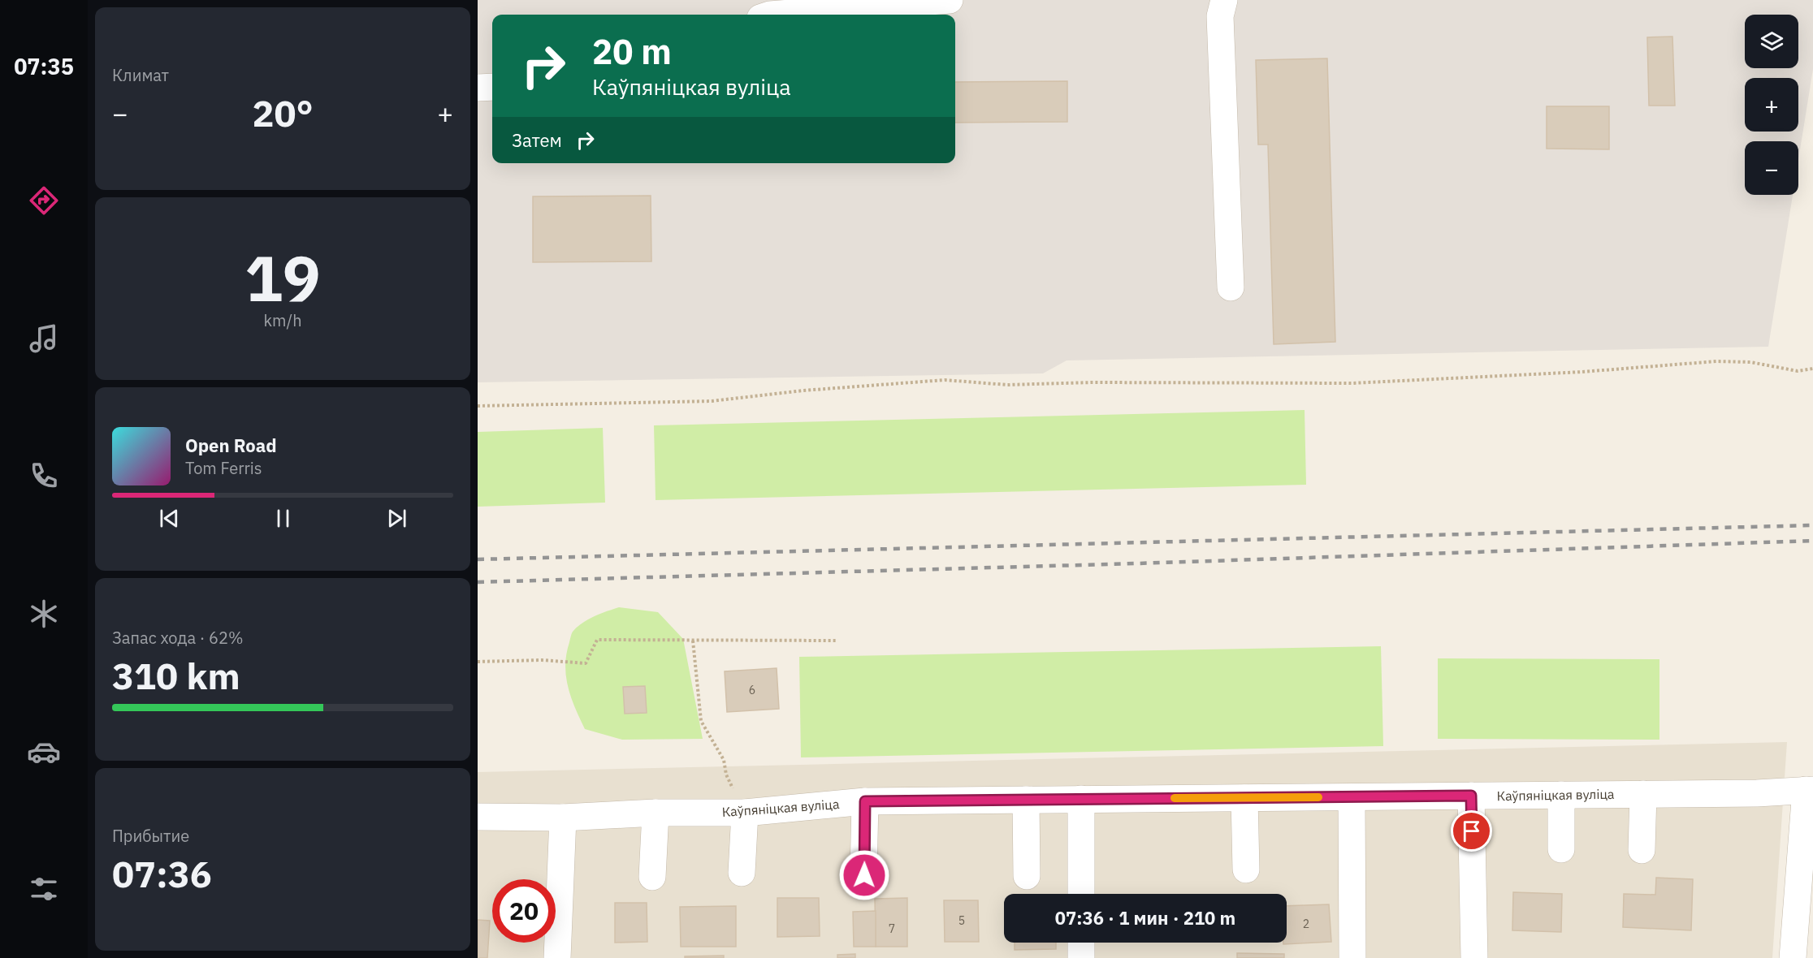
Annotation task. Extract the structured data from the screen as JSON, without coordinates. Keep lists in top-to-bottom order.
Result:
{
  "streets": {
    "street": ["Каўпяніцкая вуліца"]
  },
  "house_numbers": [
    "6",
    "5",
    "2",
    "7"
  ],
  "page": {
    "tabs": "07:35",
    "tile": [
      "Климат",
      ["19", "km/h"],
      ["Запас хода · 62%", "310 km"],
      ["Прибытие", "07:36"]
    ],
    "map_buttons": ["+", "−"],
    "turn": ["20 m", "Каўпяніцкая вуліца"],
    "heat": ["−", "20°", "+"],
    "then": "Затем",
    "song": ["Open Road", "Tom Ferris"],
    "limit": "20",
    "trip": "07:36 · 1 мин · 210 m"
  }
}
